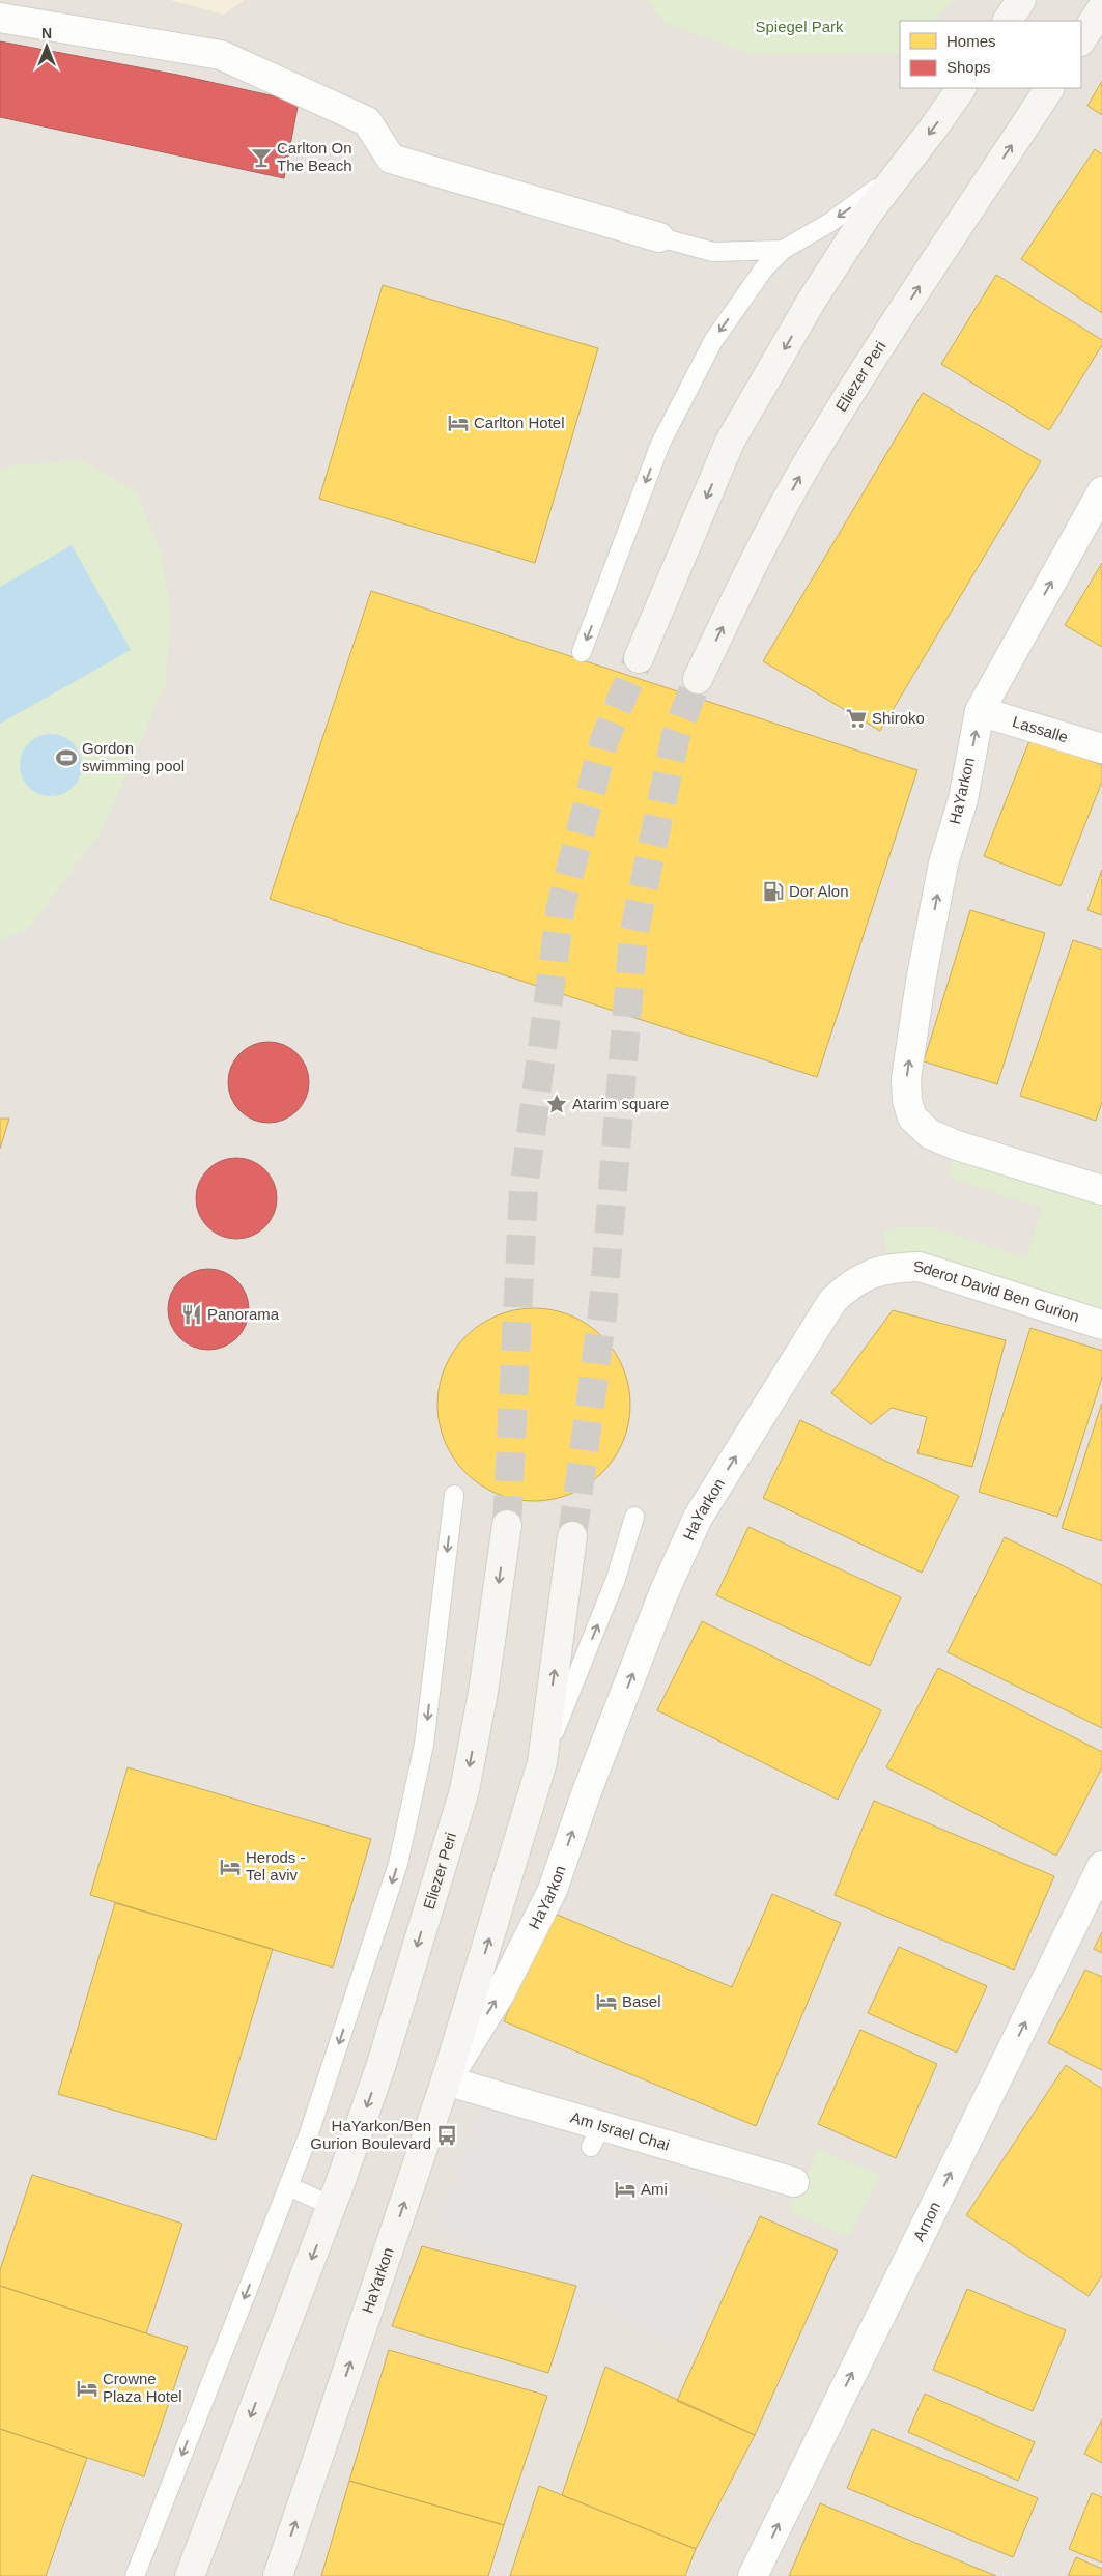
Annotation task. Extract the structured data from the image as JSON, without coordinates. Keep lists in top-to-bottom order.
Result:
{
  "streets": {
    "main road": ["Eliezer Peri", "HaYarkon"],
    "street": [
      "Lassalle",
      "Sderot David Ben Gurion",
      "Am Israel Chai",
      "Arnon"
    ]
  },
  "crossings": [
    ["Lassalle", "HaYarkon"],
    ["HaYarkon", "Sderot David Ben Gurion"],
    ["HaYarkon", "Am Israel Chai"]
  ],
  "one_way": ["HaYarkon", "Arnon"],
  "parks": ["Spiegel Park"],
  "places": {
    "bar": ["Carlton On The Beach"],
    "hotel": [
      "Carlton Hotel",
      "Herods - Tel aviv",
      "Basel",
      "Ami",
      "Crowne Plaza Hotel"
    ],
    "supermarket": ["Shiroko"],
    "sports": ["Gordon swimming pool"],
    "fuel station": ["Dor Alon"],
    "place": ["Atarim square"],
    "restaurant": ["Panorama"],
    "bus stop": ["HaYarkon/Ben Gurion Boulevard"]
  },
  "legend": ["Homes", "Shops"],
  "north": "top"
}
